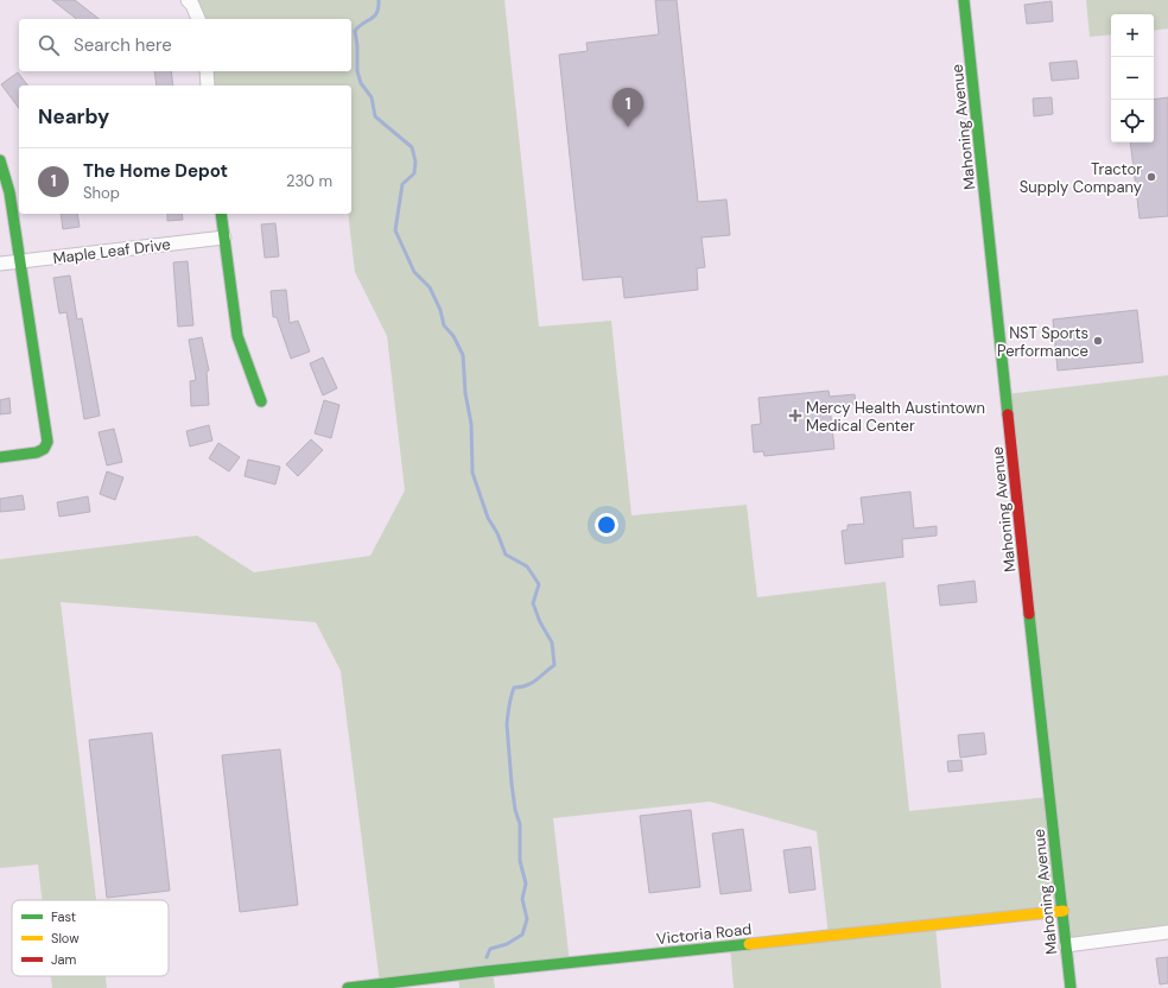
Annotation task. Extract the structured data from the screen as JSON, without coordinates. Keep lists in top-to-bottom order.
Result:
{
  "streets": {
    "street": ["Mahoning Avenue", "Maple Leaf Drive", "Victoria Road"]
  },
  "crossings": [
    ["Mahoning Avenue", "Victoria Road"]
  ],
  "places": {
    "other": ["Tractor Supply Company", "NST Sports Performance"],
    "health": ["Mercy Health Austintown Medical Center"]
  },
  "legend": ["Fast", "Slow", "Jam"],
  "page": {
    "map_buttons": ["+", "−"],
    "search": "Search here",
    "heading": "Nearby",
    "pins": "1",
    "list": [
      {
        "mark": "1",
        "name": "The Home Depot",
        "note": "Shop",
        "value": "230 m"
      }
    ]
  }
}
